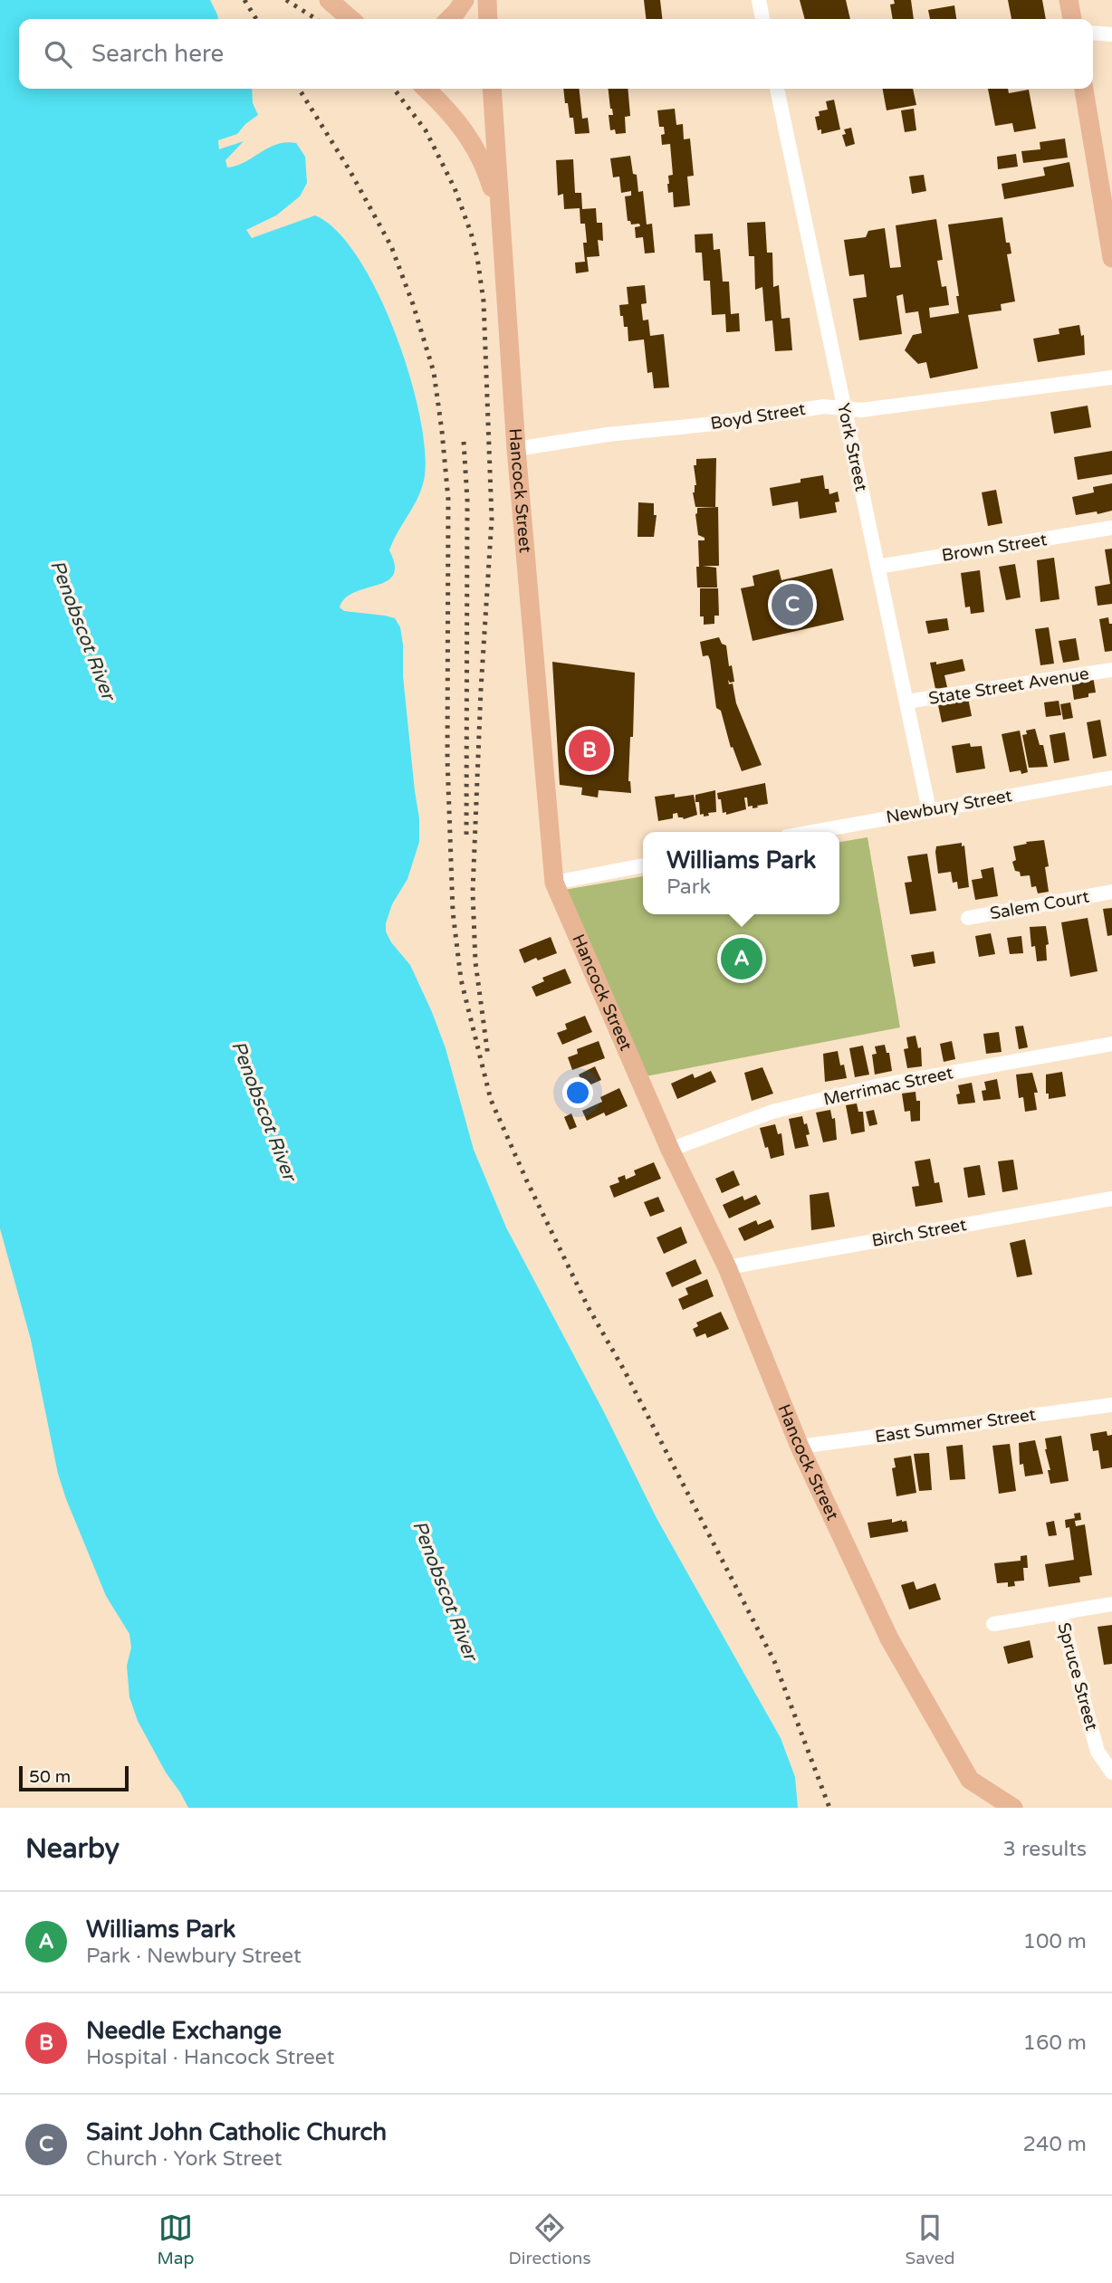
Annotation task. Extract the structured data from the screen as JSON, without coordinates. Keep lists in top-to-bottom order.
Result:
{
  "streets": {
    "main road": ["Hancock Street"],
    "street": [
      "Boyd Street",
      "York Street",
      "Brown Street",
      "State Street Avenue",
      "Newbury Street",
      "Salem Court",
      "Merrimac Street",
      "Birch Street",
      "East Summer Street",
      "Spruce Street"
    ]
  },
  "crossings": [
    ["Boyd Street", "York Street"],
    ["Boyd Street", "Hancock Street"],
    ["York Street", "Brown Street"],
    ["York Street", "State Street Avenue"],
    ["York Street", "Newbury Street"],
    ["Hancock Street", "Merrimac Street"],
    ["Hancock Street", "Birch Street"],
    ["Hancock Street", "East Summer Street"]
  ],
  "water": ["Penobscot River"],
  "scale_bar": "50 m",
  "page": {
    "search": "Search here",
    "pins": ["C", "B", "A"],
    "popup": ["Williams Park", "Park"],
    "scale": "50 m",
    "heading": ["Nearby", "3 results"],
    "list": [
      {
        "mark": "A",
        "name": "Williams Park",
        "note": "Park · Newbury Street",
        "value": "100 m"
      },
      {
        "mark": "B",
        "name": "Needle Exchange",
        "note": "Hospital · Hancock Street",
        "value": "160 m"
      },
      {
        "mark": "C",
        "name": "Saint John Catholic Church",
        "note": "Church · York Street",
        "value": "240 m"
      }
    ],
    "nav": ["Map", "Directions", "Saved"]
  }
}
